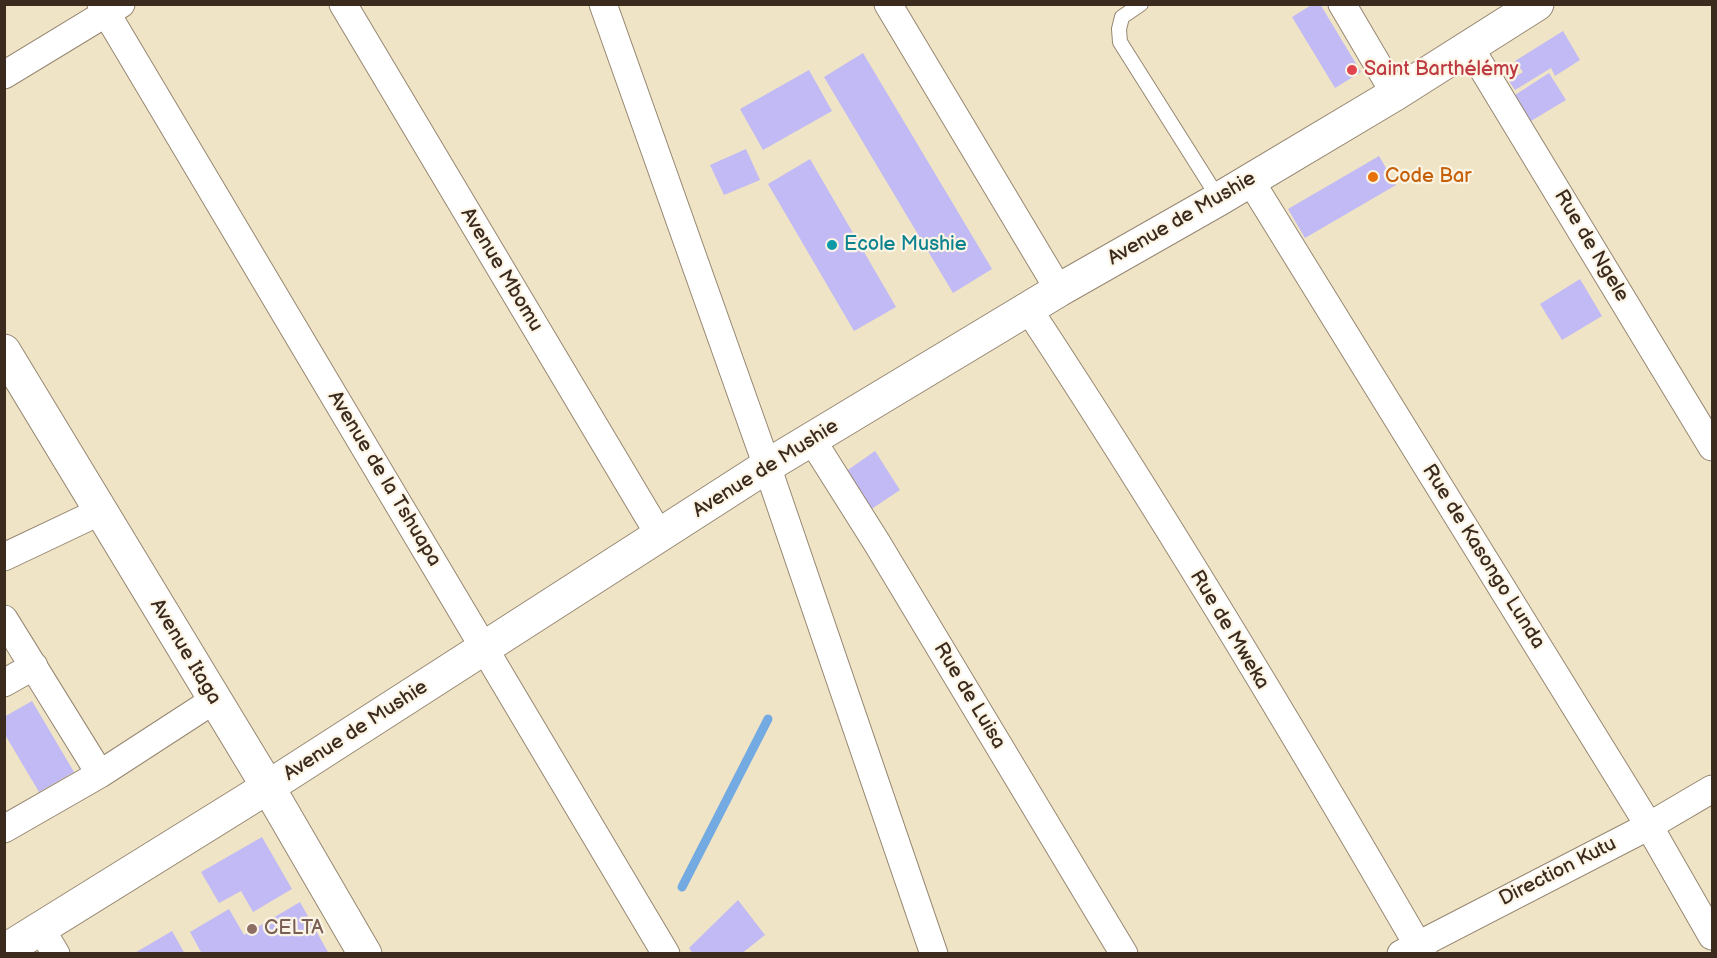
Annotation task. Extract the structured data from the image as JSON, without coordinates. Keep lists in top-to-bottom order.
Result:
{
  "streets": {
    "street": [
      "Avenue de Mushie",
      "Rue de Ngele",
      "Avenue Mbomu",
      "Avenue de la Tshuapa",
      "Rue de Kasongo Lunda",
      "Rue de Mweka",
      "Avenue Itaga",
      "Rue de Luisa",
      "Direction Kutu"
    ]
  },
  "crossings": [
    ["Avenue de Mushie", "Rue de Ngele"],
    ["Avenue de Mushie", "Avenue Mbomu"],
    ["Avenue de Mushie", "Avenue de la Tshuapa"],
    ["Avenue de Mushie", "Rue de Kasongo Lunda"],
    ["Avenue de Mushie", "Rue de Mweka"],
    ["Avenue de Mushie", "Avenue Itaga"],
    ["Avenue de Mushie", "Rue de Luisa"],
    ["Rue de Kasongo Lunda", "Direction Kutu"],
    ["Rue de Mweka", "Direction Kutu"]
  ],
  "places": [
    "Saint Barthélémy",
    "Code Bar",
    "Ecole Mushie",
    "CELTA"
  ]
}
